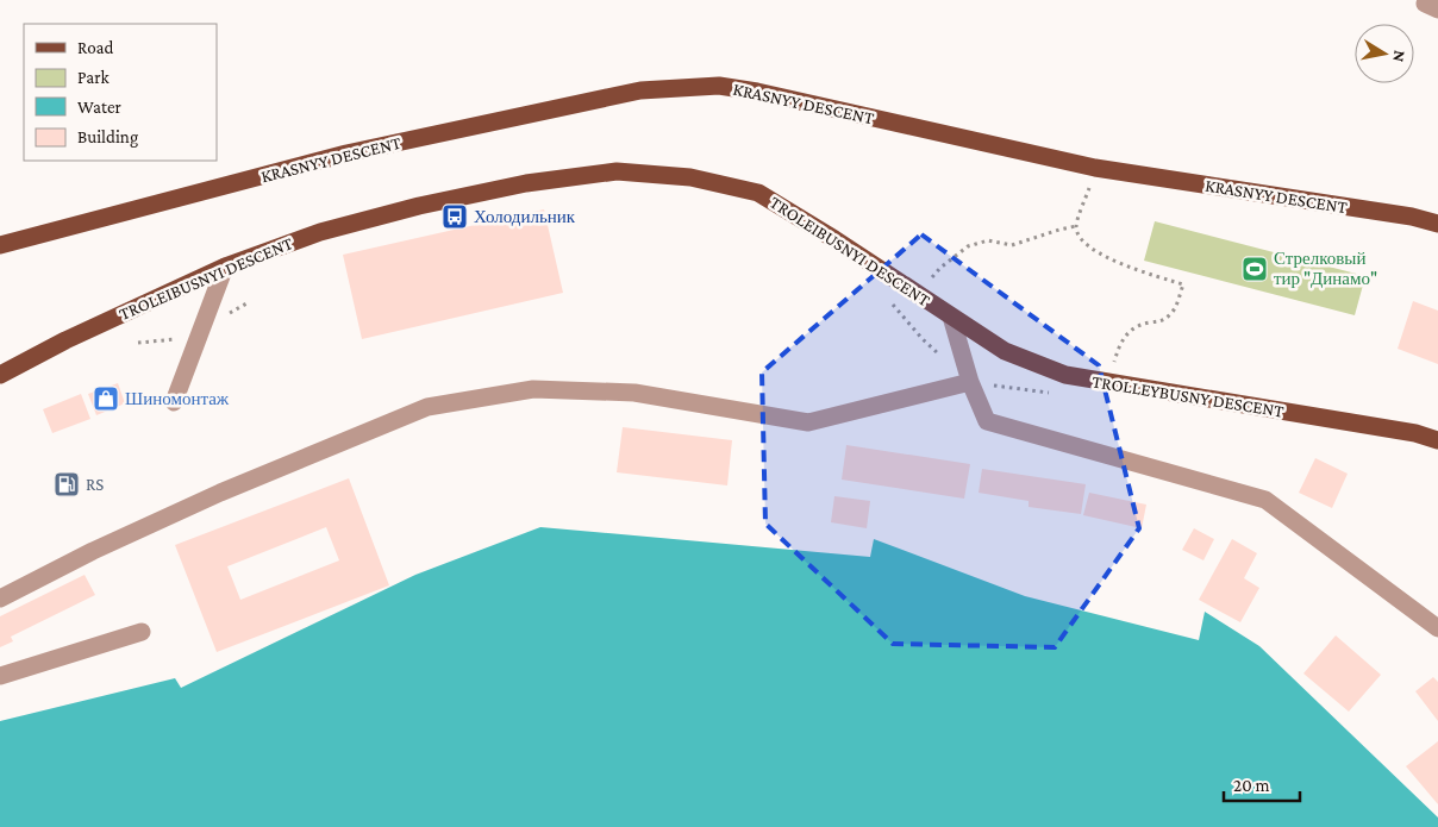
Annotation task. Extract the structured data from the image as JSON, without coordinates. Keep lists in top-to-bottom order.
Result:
{
  "streets": {
    "main road": ["KRASNYY DESCENT", "TROLEIBUSNYI DESCENT", "TROLLEYBUSNY DESCENT"]
  },
  "crossings": [
    ["TROLEIBUSNYI DESCENT", "TROLLEYBUSNY DESCENT"]
  ],
  "places": {
    "bus stop": ["Холодильник"],
    "sports": ["Стрелковый тир \"Динамо\""],
    "shop": ["Шиномонтаж"],
    "fuel station": ["RS"]
  },
  "legend": [
    "Road",
    "Park",
    "Water",
    "Building"
  ],
  "scale_bar": "20 m",
  "north": "right"
}
